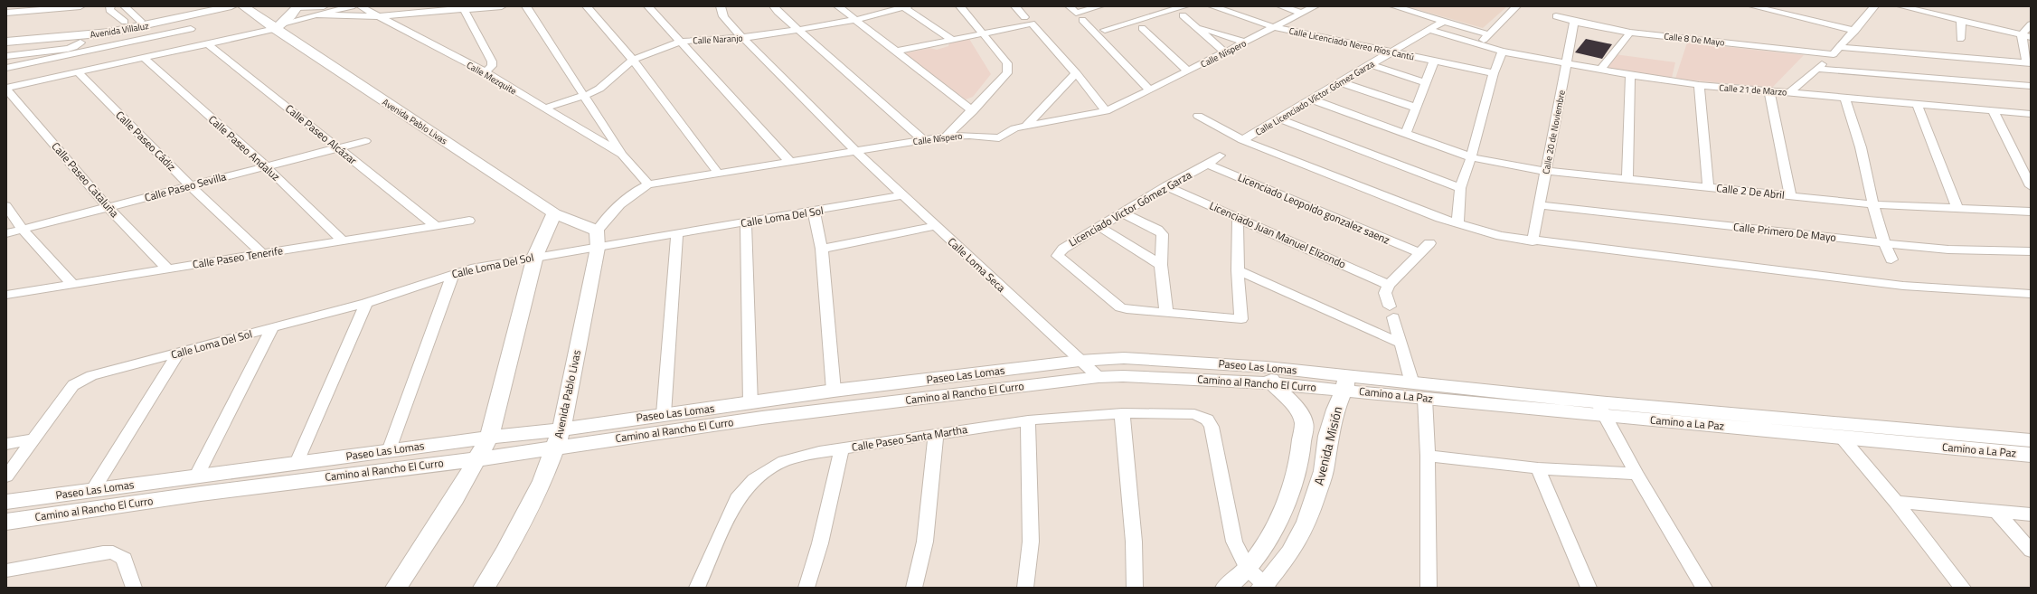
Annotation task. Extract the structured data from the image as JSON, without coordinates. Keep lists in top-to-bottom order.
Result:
{
  "streets": {
    "street": [
      "Avenida Villaluz",
      "Calle Naranjo",
      "Calle 8 De Mayo",
      "Calle Licenciado Nereo Ríos Cantú",
      "Calle Níspero",
      "Calle Mezquite",
      "Calle 21 de Marzo",
      "Calle Licenciado Víctor Gómez Garza",
      "Avenida Pablo Livas",
      "Calle 20 de Noviembre",
      "Calle Paseo Alcázar",
      "Calle Paseo Cádiz",
      "Calle Paseo Andaluz",
      "Calle Paseo Cataluña",
      "Calle Paseo Sevilla",
      "Calle 2 De Abril",
      "Licenciado Victor Gómez Garza",
      "Licenciado Leopoldo gonzalez saenz",
      "Calle Loma Del Sol",
      "Calle Primero De Mayo",
      "Licenciado Juan Manuel Elizondo",
      "Calle Paseo Tenerife",
      "Calle Loma Seca",
      "Paseo Las Lomas",
      "Camino al Rancho El Curro",
      "Camino a La Paz",
      "Calle Paseo Santa Martha",
      "Avenida Misión"
    ]
  },
  "crossings": [
    ["Calle Naranjo", "Calle Mezquite"],
    ["Calle Naranjo", "Calle Loma Seca"],
    ["Calle 8 De Mayo", "Calle 20 de Noviembre"],
    ["Calle Licenciado Nereo Ríos Cantú", "Calle Níspero"],
    ["Calle Licenciado Nereo Ríos Cantú", "Calle Licenciado Víctor Gómez Garza"],
    ["Calle Níspero", "Avenida Pablo Livas"],
    ["Calle Níspero", "Calle Loma Seca"],
    ["Calle 21 de Marzo", "Calle Licenciado Víctor Gómez Garza"],
    ["Calle 21 de Marzo", "Calle 20 de Noviembre"],
    ["Calle Licenciado Víctor Gómez Garza", "Calle 2 De Abril"],
    ["Avenida Pablo Livas", "Calle Loma Del Sol"],
    ["Avenida Pablo Livas", "Paseo Las Lomas"],
    ["Avenida Pablo Livas", "Camino al Rancho El Curro"],
    ["Calle 20 de Noviembre", "Calle 2 De Abril"],
    ["Calle 20 de Noviembre", "Calle Primero De Mayo"],
    ["Calle Paseo Alcázar", "Calle Paseo Sevilla"],
    ["Calle Paseo Alcázar", "Calle Paseo Tenerife"],
    ["Calle Paseo Cádiz", "Calle Paseo Sevilla"],
    ["Calle Paseo Cádiz", "Calle Paseo Tenerife"],
    ["Calle Paseo Andaluz", "Calle Paseo Sevilla"],
    ["Calle Paseo Andaluz", "Calle Paseo Tenerife"],
    ["Calle Paseo Cataluña", "Calle Paseo Sevilla"],
    ["Calle Paseo Cataluña", "Calle Paseo Tenerife"],
    ["Licenciado Victor Gómez Garza", "Licenciado Leopoldo gonzalez saenz"],
    ["Licenciado Victor Gómez Garza", "Licenciado Juan Manuel Elizondo"],
    ["Calle Loma Del Sol", "Calle Loma Seca"],
    ["Calle Loma Seca", "Paseo Las Lomas"],
    ["Calle Loma Seca", "Camino al Rancho El Curro"],
    ["Paseo Las Lomas", "Camino al Rancho El Curro"],
    ["Camino al Rancho El Curro", "Camino a La Paz"],
    ["Camino al Rancho El Curro", "Avenida Misión"],
    ["Camino a La Paz", "Avenida Misión"]
  ]
}
